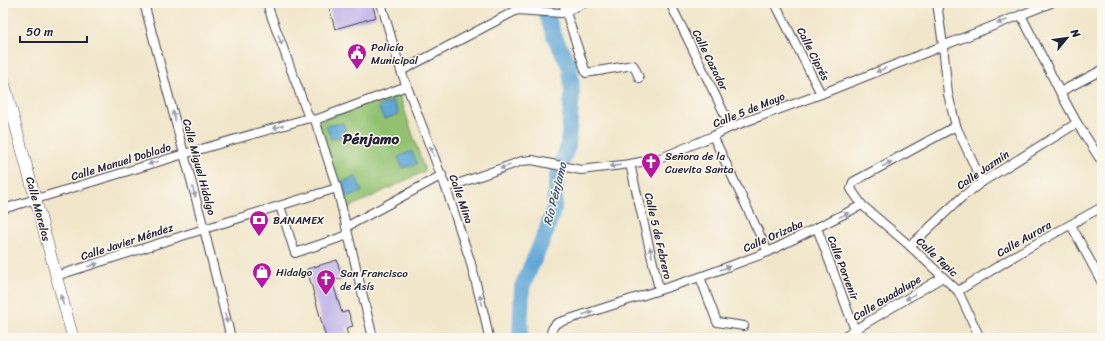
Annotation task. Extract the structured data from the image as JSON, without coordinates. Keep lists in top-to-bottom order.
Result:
{
  "streets": {
    "street": [
      "Calle Ciprés",
      "Calle Cazador",
      "Calle 5 de Mayo",
      "Calle Manuel Doblado",
      "Calle Miguel Hidalgo",
      "Calle Jazmín",
      "Calle Mina",
      "Calle Morelos",
      "Calle 5 de Febrero",
      "Calle Orizaba",
      "Calle Aurora",
      "Calle Javier Méndez",
      "Calle Tepic",
      "Calle Porvenir",
      "Calle Guadalupe"
    ]
  },
  "crossings": [
    ["Calle Ciprés", "Calle 5 de Mayo"],
    ["Calle Cazador", "Calle 5 de Mayo"],
    ["Calle 5 de Mayo", "Calle Mina"],
    ["Calle 5 de Mayo", "Calle 5 de Febrero"],
    ["Calle Manuel Doblado", "Calle Miguel Hidalgo"],
    ["Calle Manuel Doblado", "Calle Mina"],
    ["Calle Manuel Doblado", "Calle Morelos"],
    ["Calle Miguel Hidalgo", "Calle Javier Méndez"],
    ["Calle Jazmín", "Calle Tepic"],
    ["Calle Morelos", "Calle Javier Méndez"],
    ["Calle 5 de Febrero", "Calle Orizaba"],
    ["Calle Orizaba", "Calle Tepic"],
    ["Calle Orizaba", "Calle Porvenir"],
    ["Calle Aurora", "Calle Tepic"],
    ["Calle Tepic", "Calle Guadalupe"],
    ["Calle Porvenir", "Calle Guadalupe"]
  ],
  "one_way": [
    "Calle 5 de Mayo",
    "Calle Manuel Doblado",
    "Calle Mina",
    "Calle 5 de Febrero",
    "Calle Orizaba",
    "Calle Javier Méndez",
    "Calle Guadalupe"
  ],
  "districts": ["Pénjamo"],
  "water": ["Río Pénjamo"],
  "places": {
    "public building": ["Policía Municipal"],
    "church": ["Señora de la Cuevita Santa", "San Francisco de Asís"],
    "bank": ["BANAMEX"],
    "shop": ["Hidalgo"]
  },
  "scale_bar": "50 m",
  "north": "top right"
}
